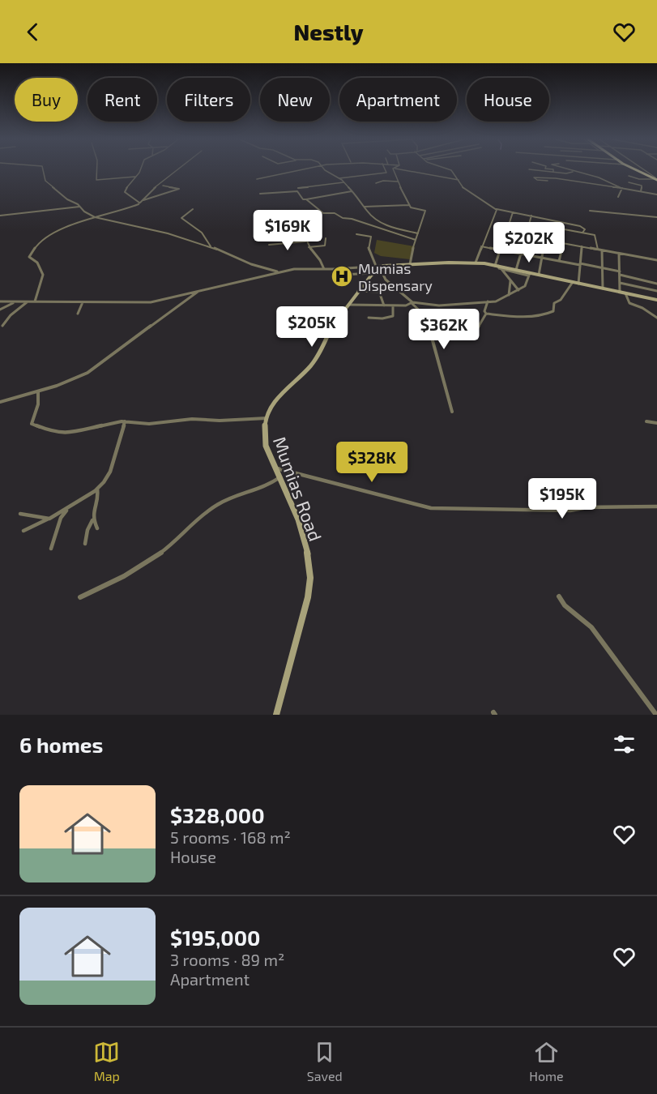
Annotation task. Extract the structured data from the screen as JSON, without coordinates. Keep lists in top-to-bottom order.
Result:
{
  "streets": {
    "street": ["Mumias Road"]
  },
  "places": {
    "hospital": ["Mumias Dispensary"]
  },
  "page": {
    "header": "Nestly",
    "chip": [
      "Buy",
      "Rent",
      "Filters",
      "New",
      "Apartment",
      "House"
    ],
    "price": [
      "$169K",
      "$202K",
      "$205K",
      "$362K",
      "$328K",
      "$195K"
    ],
    "heading": "6 homes",
    "list": [
      {
        "name": "$328,000",
        "note": "5 rooms · 168 m² · House"
      },
      {
        "name": "$195,000",
        "note": "3 rooms · 89 m² · Apartment"
      }
    ],
    "tabs": ["Map", "Saved", "Home"]
  }
}
